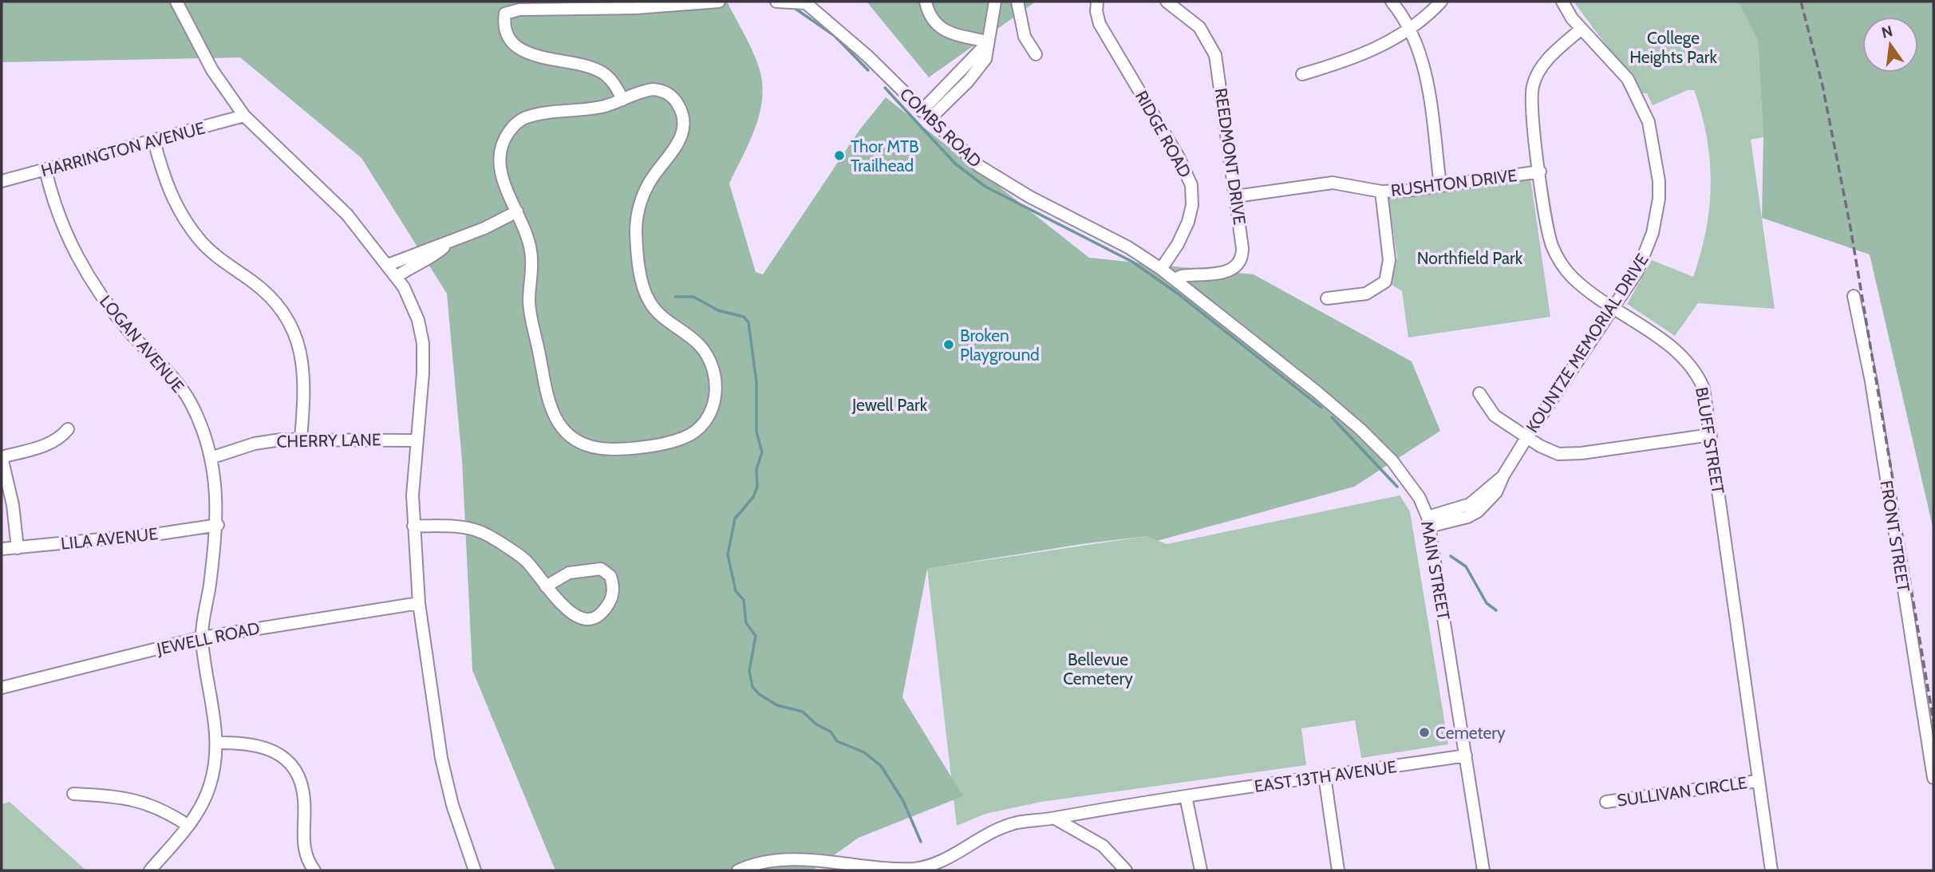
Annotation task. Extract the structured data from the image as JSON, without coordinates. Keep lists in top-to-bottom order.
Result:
{
  "streets": {
    "street": [
      "COMBS ROAD",
      "RIDGE ROAD",
      "HARRINGTON AVENUE",
      "REEDMONT DRIVE",
      "RUSHTON DRIVE",
      "KOUNTZE MEMORIAL DRIVE",
      "LOGAN AVENUE",
      "CHERRY LANE",
      "BLUFF STREET",
      "FRONT STREET",
      "LILA AVENUE",
      "MAIN STREET",
      "JEWELL ROAD",
      "EAST 13TH AVENUE",
      "SULLIVAN CIRCLE"
    ]
  },
  "crossings": [
    ["COMBS ROAD", "RIDGE ROAD"],
    ["COMBS ROAD", "REEDMONT DRIVE"],
    ["COMBS ROAD", "MAIN STREET"],
    ["HARRINGTON AVENUE", "LOGAN AVENUE"],
    ["REEDMONT DRIVE", "RUSHTON DRIVE"],
    ["REEDMONT DRIVE", "MAIN STREET"],
    ["RUSHTON DRIVE", "BLUFF STREET"],
    ["KOUNTZE MEMORIAL DRIVE", "BLUFF STREET"],
    ["KOUNTZE MEMORIAL DRIVE", "MAIN STREET"],
    ["LOGAN AVENUE", "CHERRY LANE"],
    ["LOGAN AVENUE", "LILA AVENUE"],
    ["LOGAN AVENUE", "JEWELL ROAD"],
    ["BLUFF STREET", "SULLIVAN CIRCLE"],
    ["MAIN STREET", "EAST 13TH AVENUE"]
  ],
  "parks": [
    "College Heights Park",
    "Northfield Park",
    "Jewell Park",
    "Bellevue Cemetery"
  ],
  "places": ["Thor MTB Trailhead", "Broken Playground", "Cemetery"],
  "north": "top"
}
